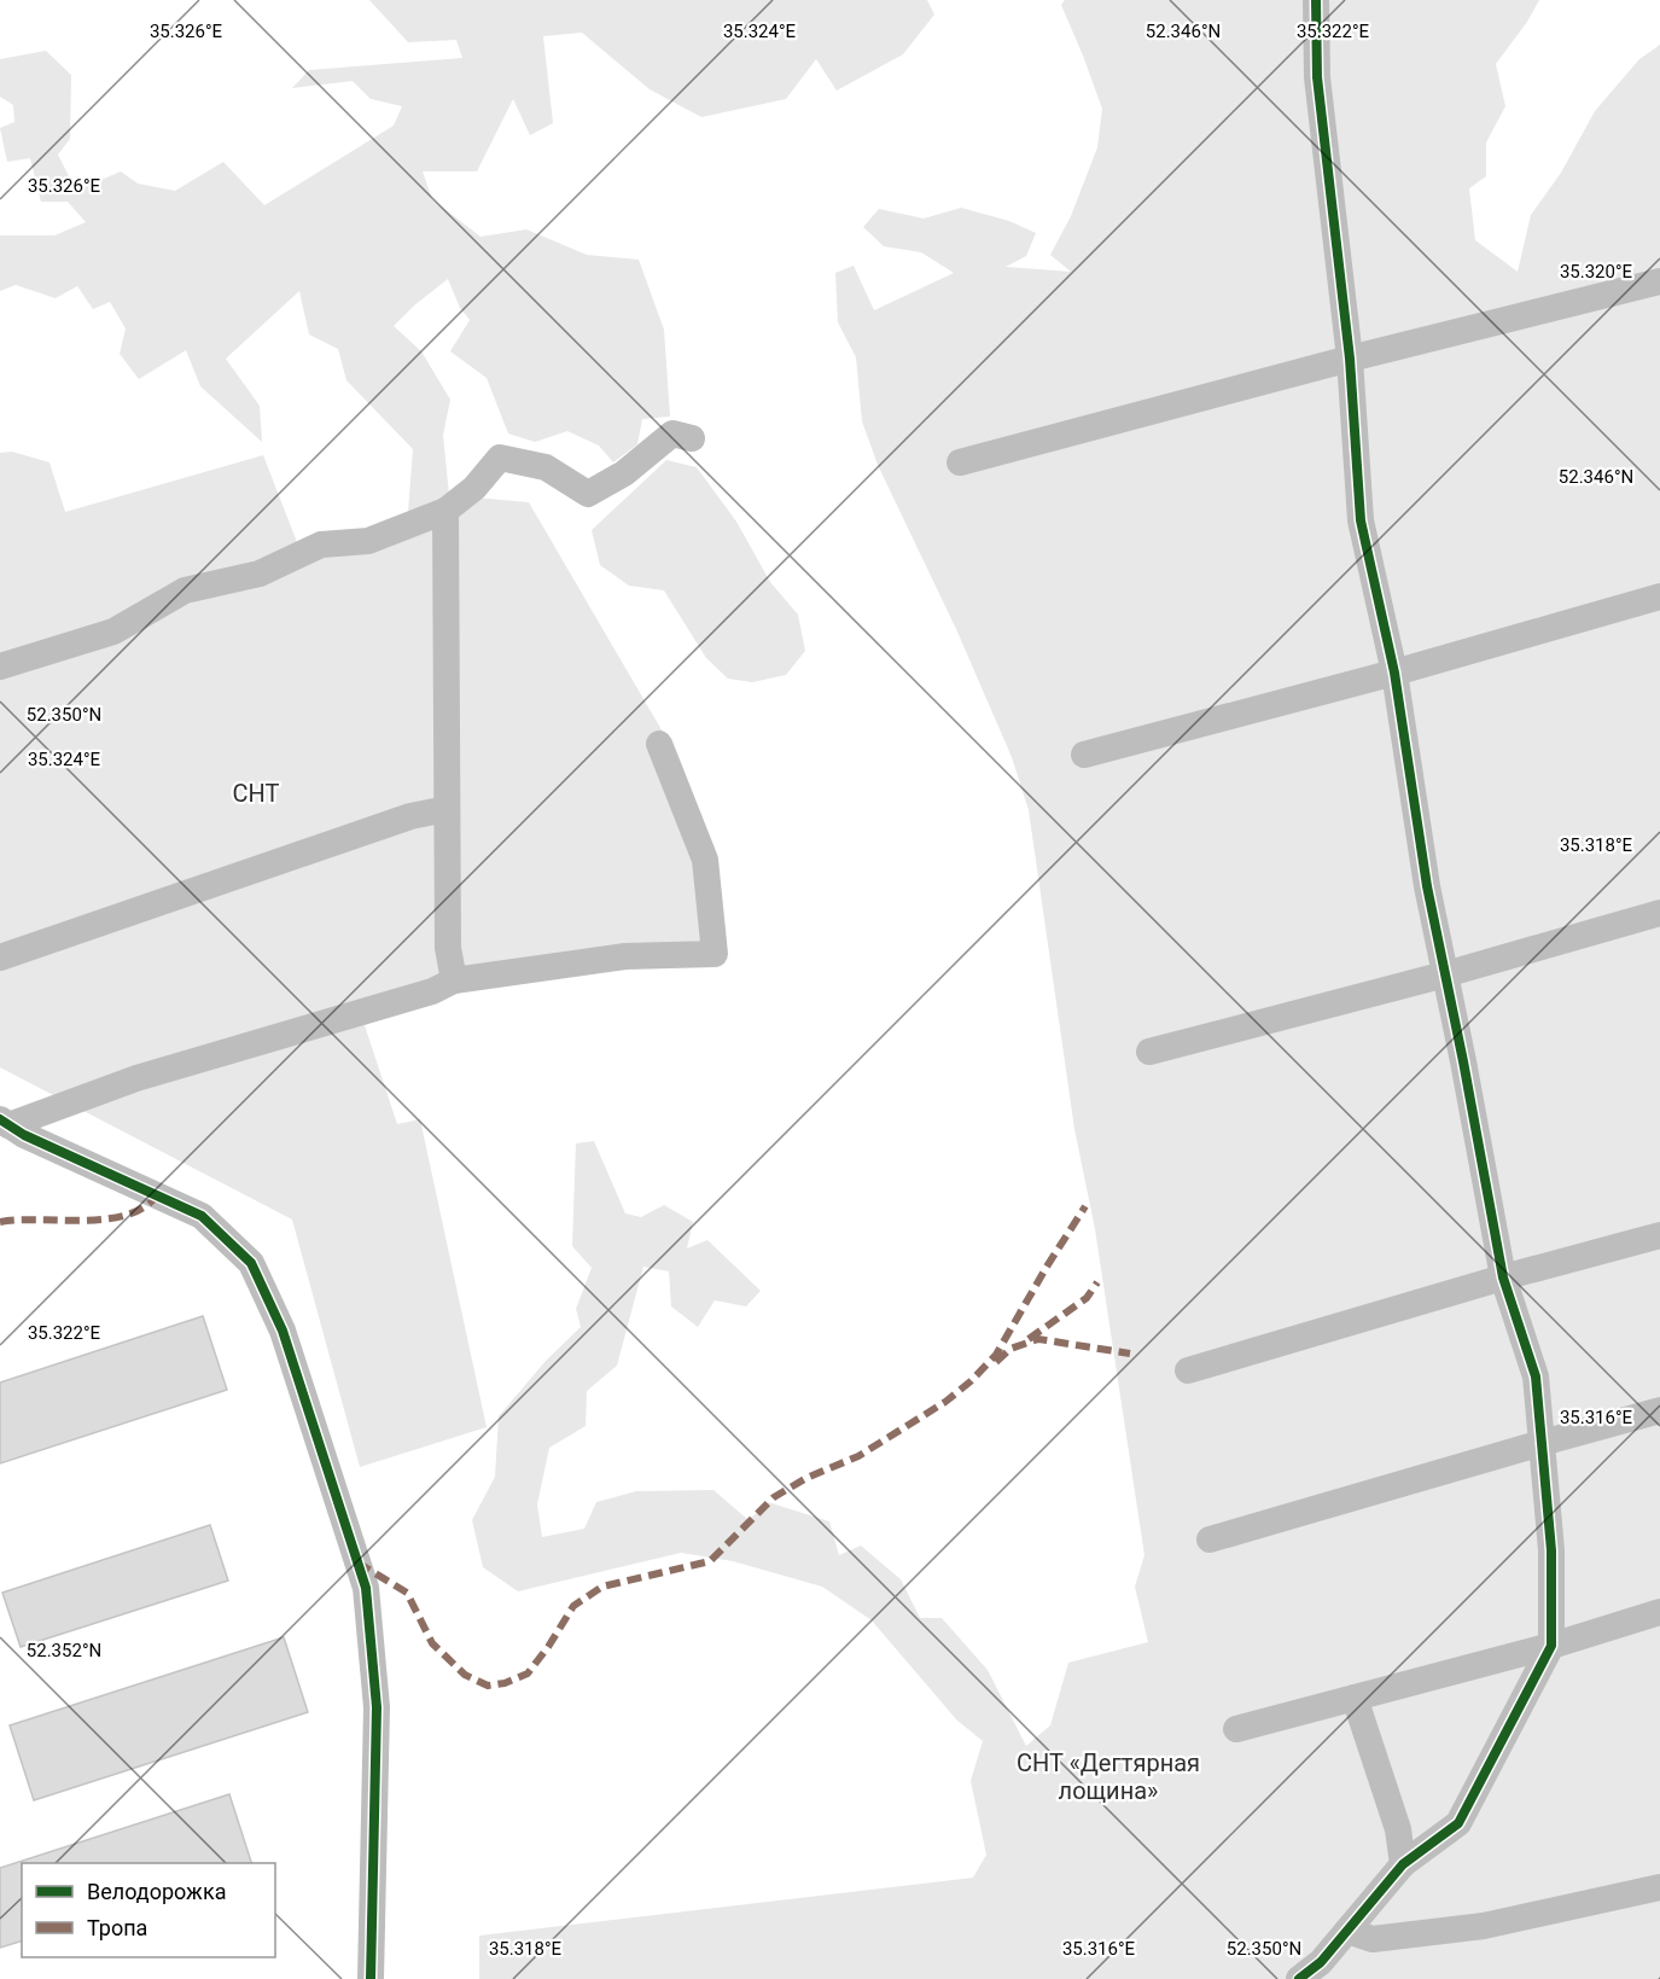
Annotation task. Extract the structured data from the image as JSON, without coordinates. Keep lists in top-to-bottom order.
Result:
{
  "parks": ["СНТ", "СНТ «Дегтярная лощина»"],
  "legend": ["Велодорожка", "Тропа"],
  "coordinates": [
    "35.326°E",
    "35.324°E",
    "52.346°N",
    "35.322°E",
    "35.320°E",
    "52.350°N",
    "35.318°E",
    "35.316°E",
    "52.352°N"
  ]
}
